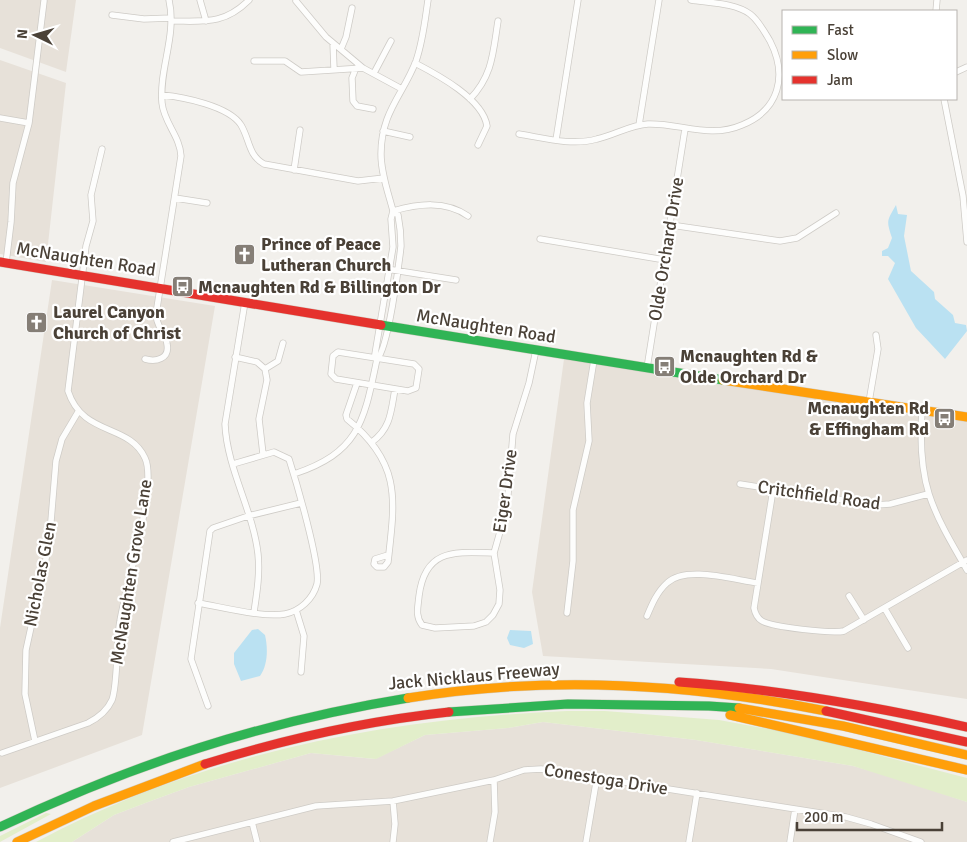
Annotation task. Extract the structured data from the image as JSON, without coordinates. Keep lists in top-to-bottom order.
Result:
{
  "streets": {
    "main road": ["McNaughten Road", "Jack Nicklaus Freeway"],
    "street": [
      "Olde Orchard Drive",
      "Eiger Drive",
      "Critchfield Road",
      "McNaughten Grove Lane",
      "Nicholas Glen",
      "Conestoga Drive"
    ]
  },
  "crossings": [
    ["Olde Orchard Drive", "McNaughten Road"],
    ["McNaughten Road", "Eiger Drive"],
    ["McNaughten Grove Lane", "Nicholas Glen"]
  ],
  "places": {
    "church": ["Prince of Peace Lutheran Church", "Laurel Canyon Church of Christ"],
    "bus stop": ["Mcnaughten Rd & Billington Dr", "Mcnaughten Rd & Olde Orchard Dr", "Mcnaughten Rd & Effingham Rd"]
  },
  "legend": ["Fast", "Slow", "Jam"],
  "scale_bar": "200 m",
  "north": "left"
}
